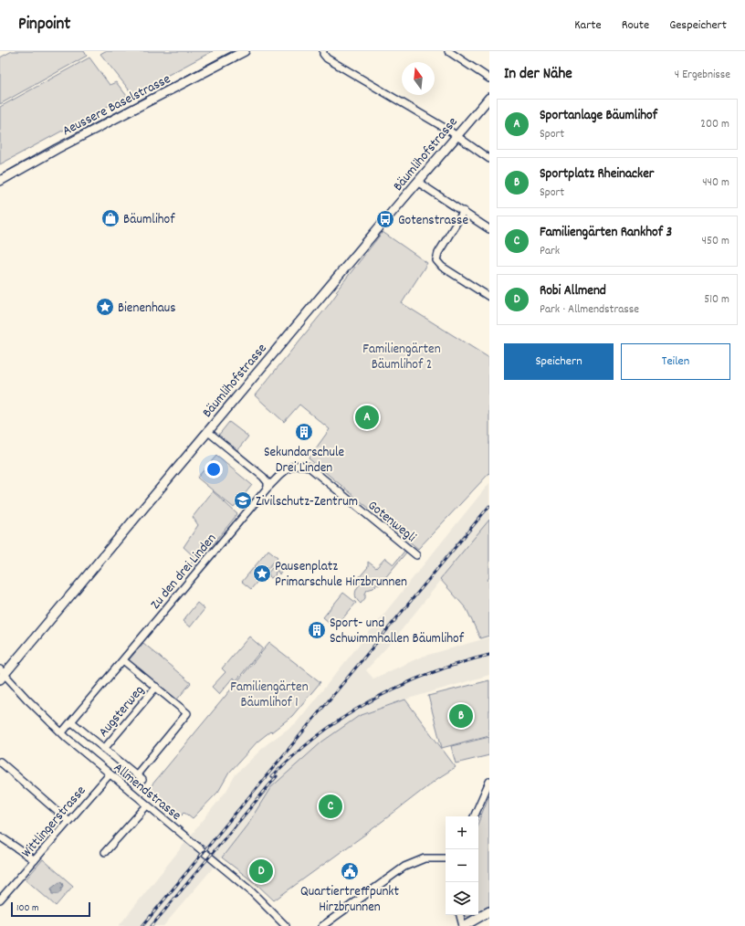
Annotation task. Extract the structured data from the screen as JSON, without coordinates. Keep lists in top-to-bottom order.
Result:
{
  "streets": {
    "main road": ["Aeussere Baselstrasse", "Bäumlihofstrasse"],
    "street": [
      "Gotenwegli",
      "Zu den drei Linden",
      "Augsterweg",
      "Allmendstrasse",
      "Wittlingerstrasse"
    ]
  },
  "crossings": [
    ["Bäumlihofstrasse", "Allmendstrasse"],
    ["Gotenwegli", "Zu den drei Linden"],
    ["Zu den drei Linden", "Allmendstrasse"],
    ["Augsterweg", "Allmendstrasse"],
    ["Allmendstrasse", "Wittlingerstrasse"]
  ],
  "parks": ["Familiengärten Bäumlihof 2", "Familiengärten Bäumlihof 1"],
  "places": {
    "shop": ["Bäumlihof"],
    "bus stop": ["Gotenstrasse"],
    "place": ["Bienenhaus", "Pausenplatz Primarschule Hirzbrunnen"],
    "building": ["Sekundarschule Drei Linden", "Sport- und Schwimmhallen Bäumlihof"],
    "school or university": ["Zivilschutz-Zentrum"],
    "public building": ["Quartiertreffpunkt Hirzbrunnen"]
  },
  "scale_bar": "100 m",
  "north": "top",
  "page": {
    "header": "Pinpoint",
    "nav": ["Karte", "Route", "Gespeichert"],
    "heading": ["In der Nähe", "4 Ergebnisse"],
    "list": [
      {
        "mark": "A",
        "name": "Sportanlage Bäumlihof",
        "note": "Sport",
        "value": "200 m"
      },
      {
        "mark": "B",
        "name": "Sportplatz Rheinacker",
        "note": "Sport",
        "value": "440 m"
      },
      {
        "mark": "C",
        "name": "Familiengärten Rankhof 3",
        "note": "Park",
        "value": "450 m"
      },
      {
        "mark": "D",
        "name": "Robi Allmend",
        "note": "Park · Allmendstrasse",
        "value": "510 m"
      }
    ],
    "buttons": ["Speichern", "Teilen"],
    "pins": [
      "A",
      "B",
      "C",
      "D"
    ],
    "map_buttons": ["+", "−"],
    "scale": "100 m"
  }
}
